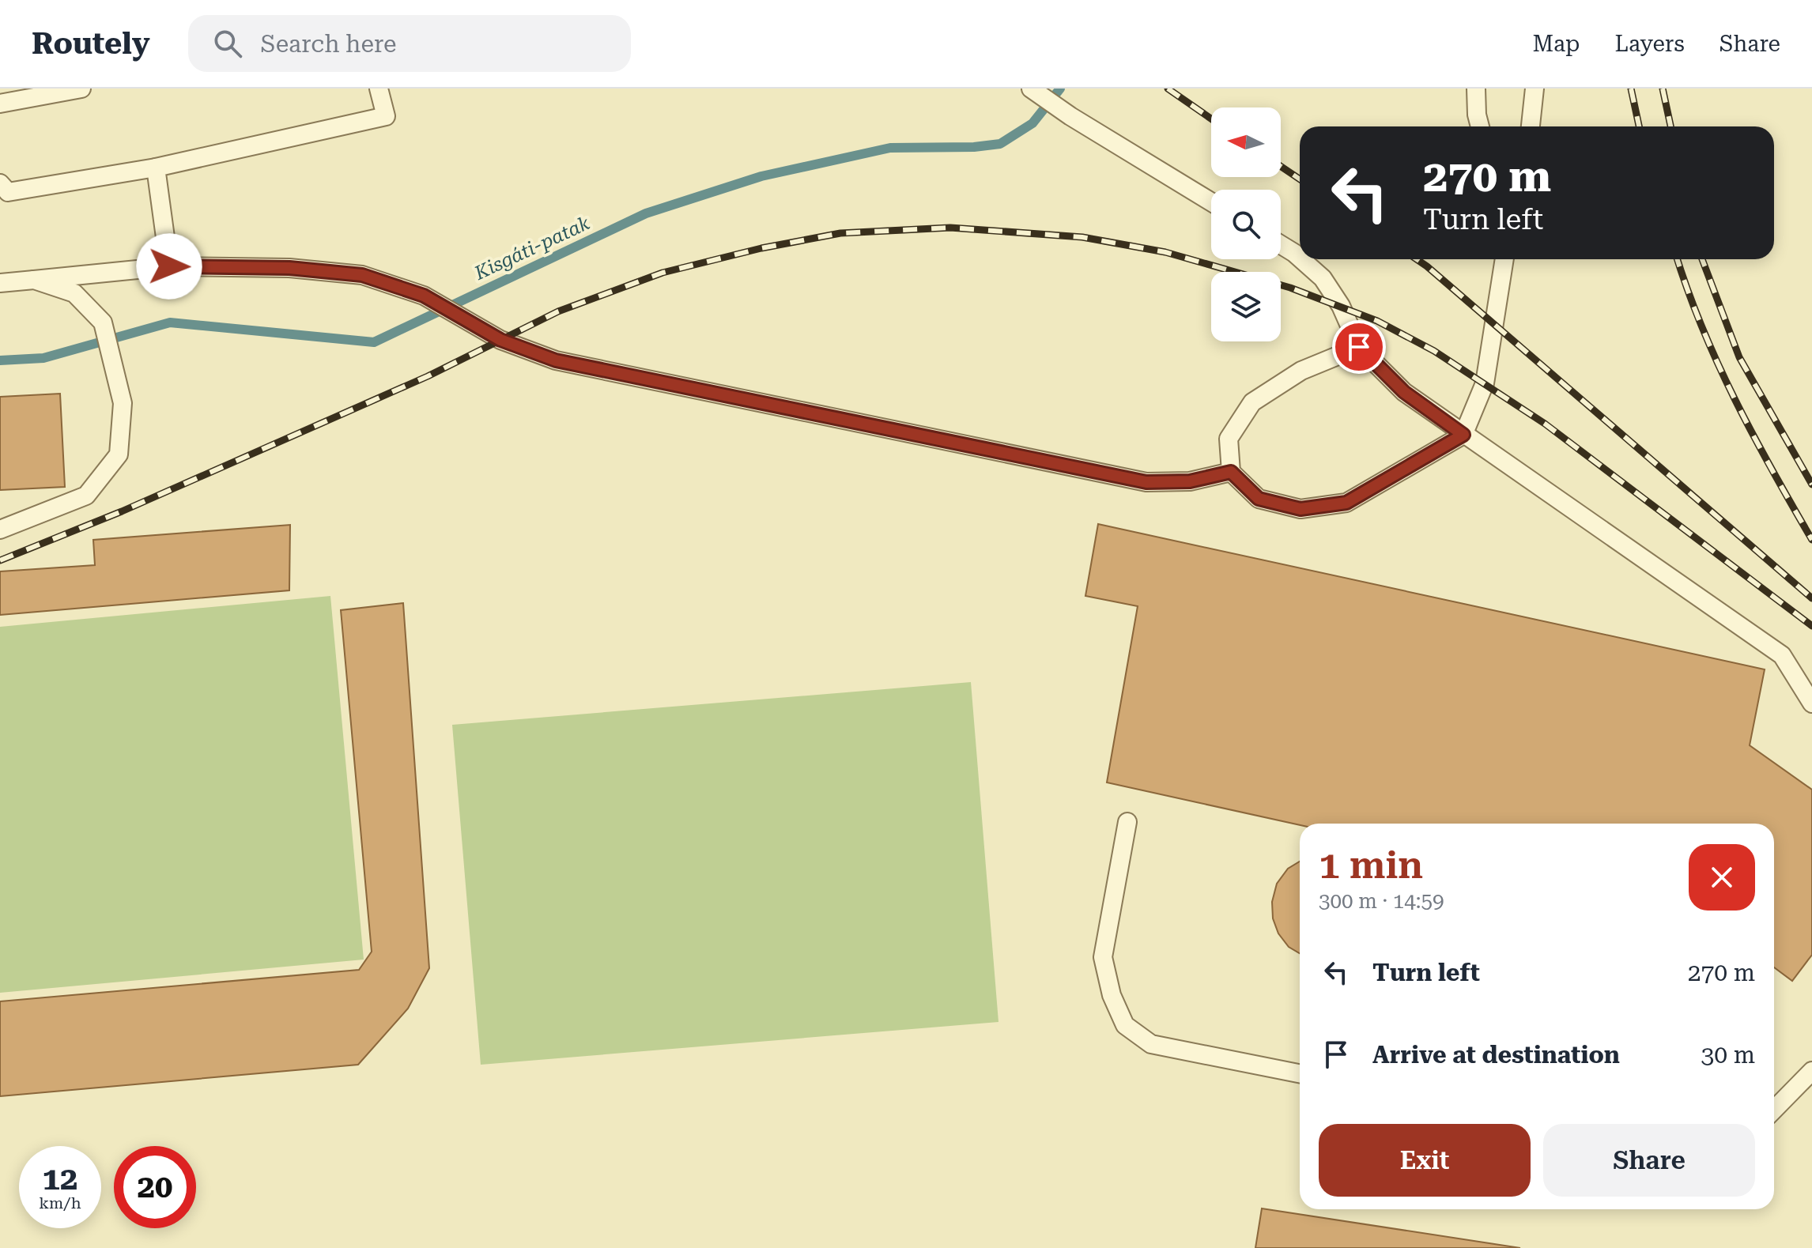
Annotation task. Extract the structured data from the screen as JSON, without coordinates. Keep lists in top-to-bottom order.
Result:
{
  "water": ["Kisgáti-patak"],
  "north": "left",
  "page": {
    "header": "Routely",
    "search": "Search here",
    "nav": ["Map", "Layers", "Share"],
    "turn": ["270 m", "Turn left"],
    "heading": ["1 min", "300 m · 14:59"],
    "list": [
      {
        "name": "Turn left",
        "value": "270 m"
      },
      {
        "name": "Arrive at destination",
        "value": "30 m"
      }
    ],
    "buttons": ["Exit", "Share"],
    "speed": "12 km/h",
    "limit": "20"
  }
}
